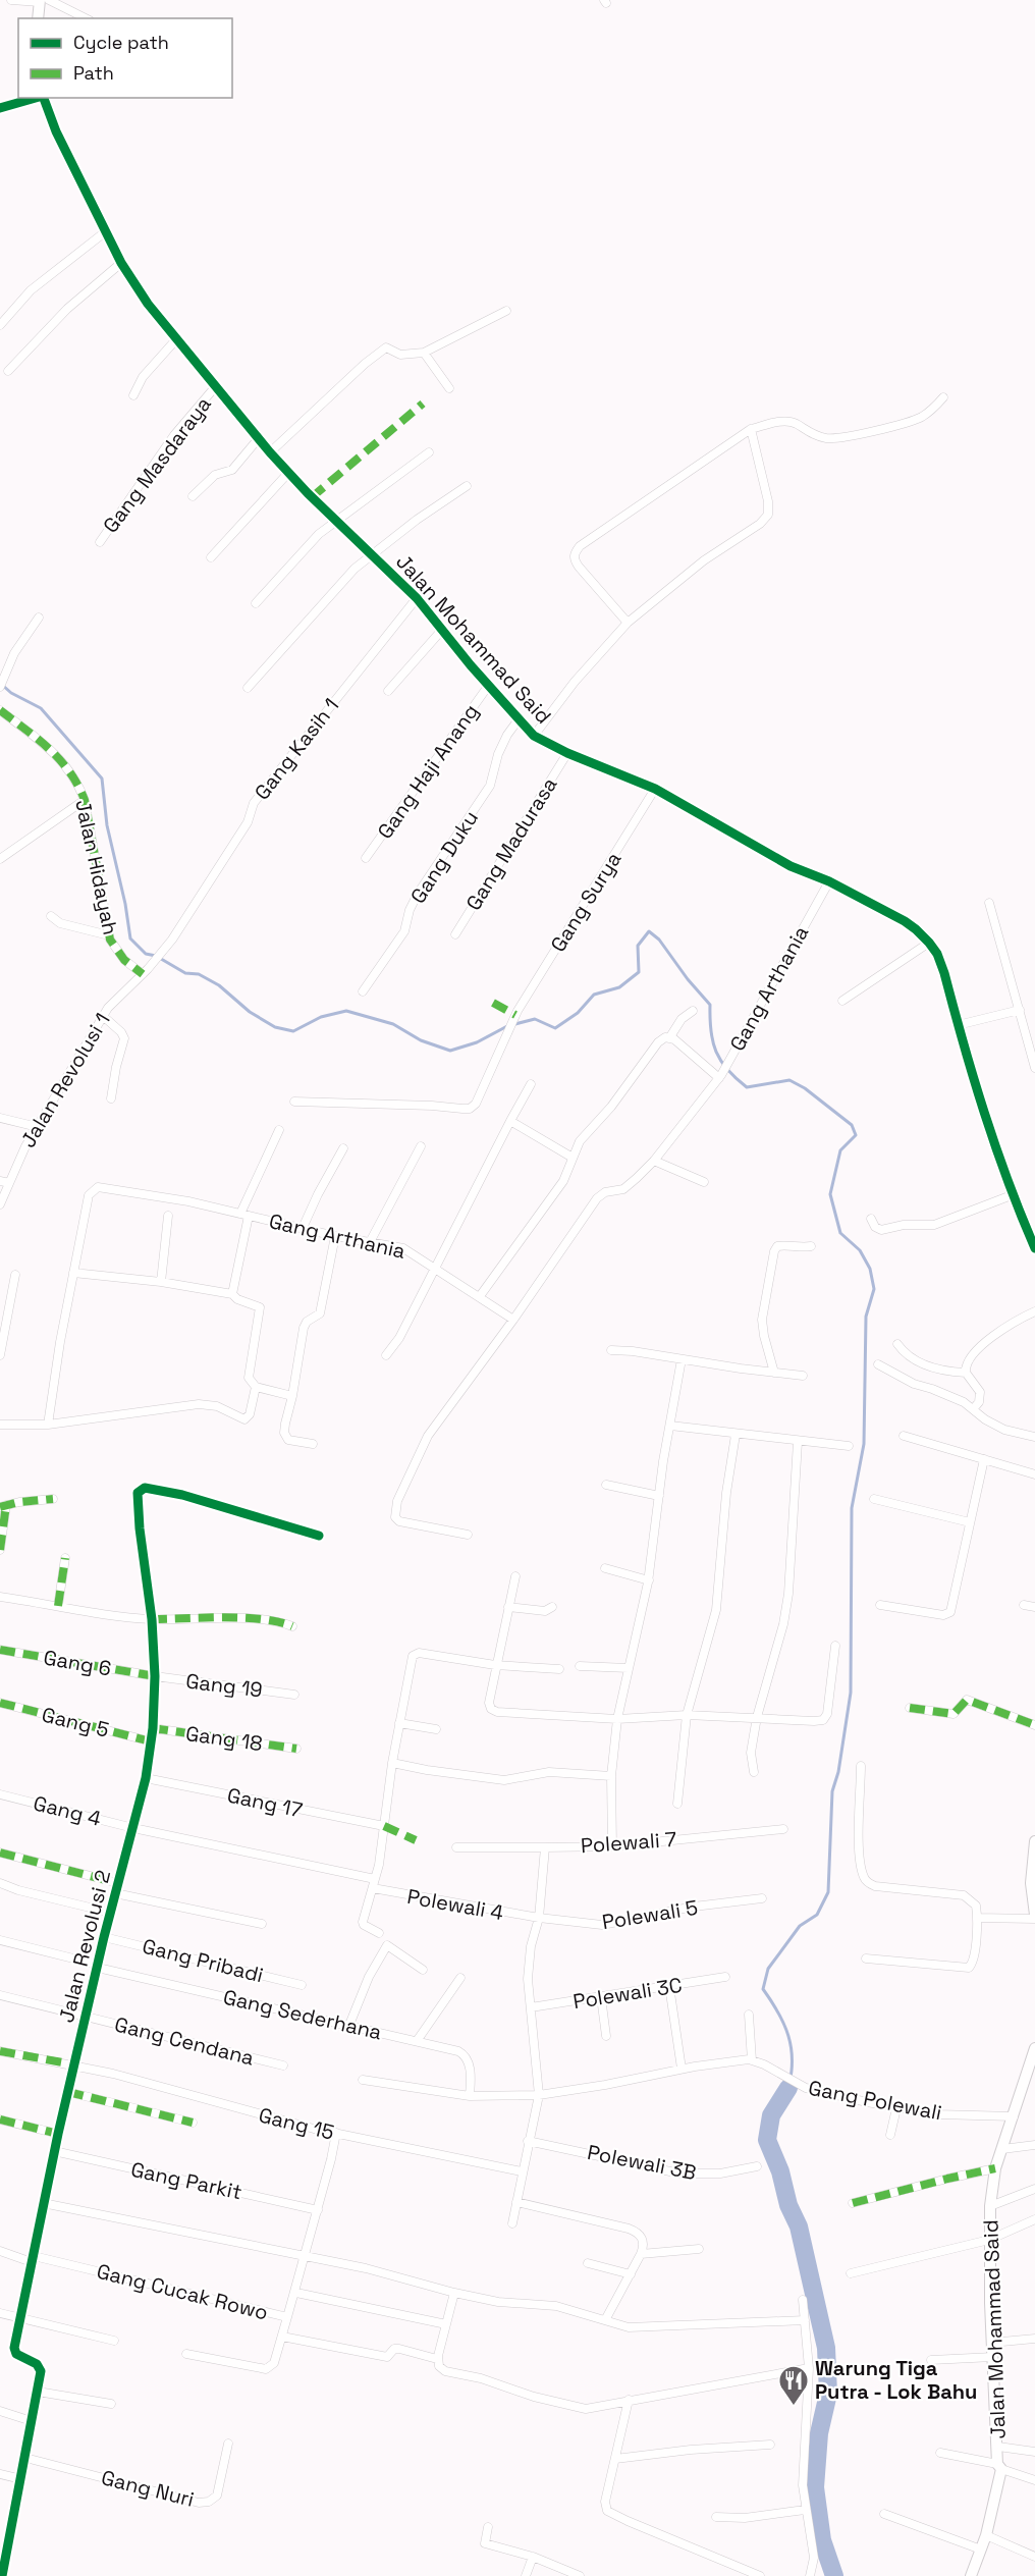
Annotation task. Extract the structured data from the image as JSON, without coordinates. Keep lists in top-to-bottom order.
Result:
{
  "streets": {
    "street": [
      "Gang Masdaraya",
      "Jalan Mohammad Said",
      "Gang Kasih 1",
      "Gang Haji Anang",
      "Gang Madurasa",
      "Gang Duku",
      "Jalan Hidayah",
      "Gang Surya",
      "Gang Arthania",
      "Jalan Revolusi 1",
      "Gang 6",
      "Gang 19",
      "Gang 5",
      "Gang 18",
      "Gang 17",
      "Gang 4",
      "Polewali 7",
      "Polewali 4",
      "Polewali 5",
      "Jalan Revolusi 2",
      "Gang Pribadi",
      "Polewali 3C",
      "Gang Sederhana",
      "Gang Cendana",
      "Gang Polewali",
      "Gang 15",
      "Polewali 3B",
      "Gang Parkit",
      "Gang Cucak Rowo",
      "Gang Nuri"
    ]
  },
  "crossings": [
    ["Gang Masdaraya", "Jalan Mohammad Said"],
    ["Jalan Mohammad Said", "Gang Kasih 1"],
    ["Jalan Mohammad Said", "Gang Haji Anang"],
    ["Jalan Mohammad Said", "Gang Madurasa"],
    ["Jalan Mohammad Said", "Gang Duku"],
    ["Jalan Mohammad Said", "Gang Surya"],
    ["Jalan Mohammad Said", "Gang Arthania"],
    ["Jalan Mohammad Said", "Gang Polewali"],
    ["Gang Kasih 1", "Jalan Hidayah"],
    ["Gang Kasih 1", "Jalan Revolusi 1"],
    ["Jalan Hidayah", "Jalan Revolusi 1"],
    ["Gang 6", "Gang 19"],
    ["Gang 6", "Jalan Revolusi 2"],
    ["Gang 19", "Jalan Revolusi 2"],
    ["Gang 5", "Jalan Revolusi 2"],
    ["Gang 18", "Jalan Revolusi 2"],
    ["Gang 17", "Jalan Revolusi 2"],
    ["Gang 4", "Jalan Revolusi 2"],
    ["Polewali 4", "Polewali 5"],
    ["Jalan Revolusi 2", "Gang Pribadi"],
    ["Jalan Revolusi 2", "Gang Sederhana"],
    ["Jalan Revolusi 2", "Gang Cendana"],
    ["Jalan Revolusi 2", "Gang 15"],
    ["Jalan Revolusi 2", "Gang Parkit"],
    ["Jalan Revolusi 2", "Gang Cucak Rowo"],
    ["Jalan Revolusi 2", "Gang Nuri"],
    ["Gang 15", "Gang Cucak Rowo"],
    ["Gang Parkit", "Gang Cucak Rowo"]
  ],
  "places": {
    "restaurant": ["Warung Tiga Putra - Lok Bahu"]
  },
  "legend": ["Cycle path", "Path"]
}
